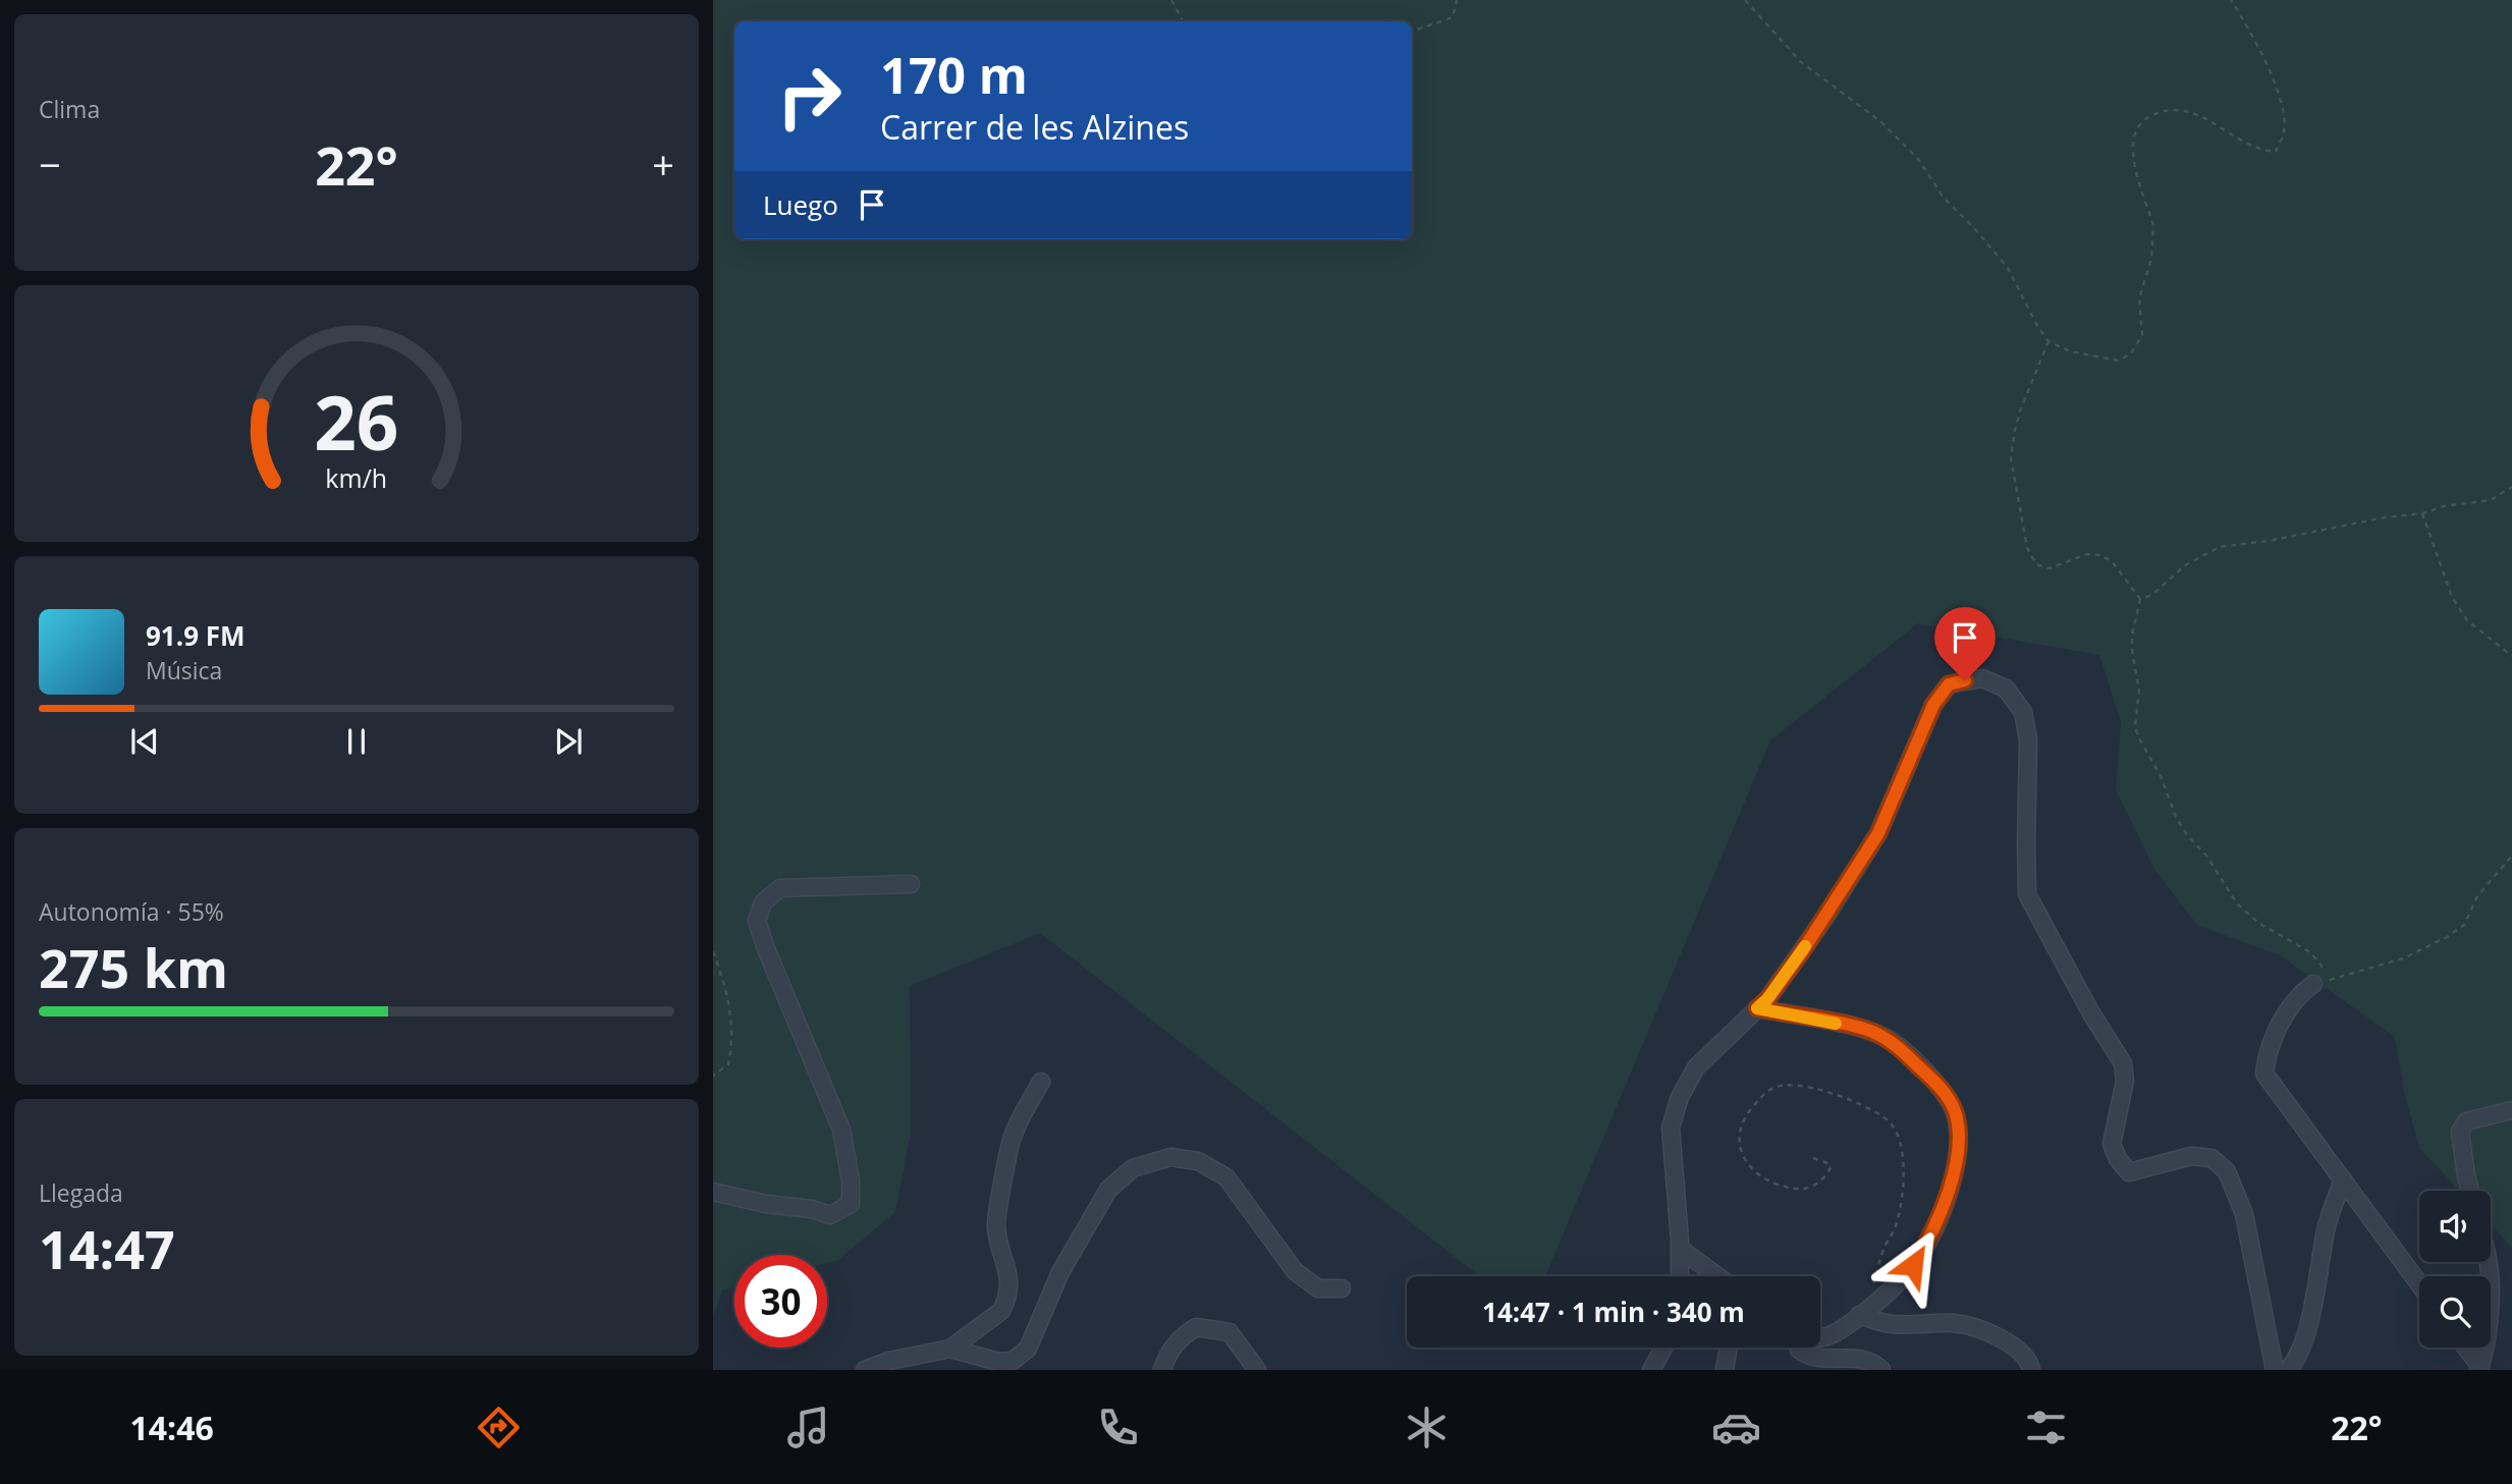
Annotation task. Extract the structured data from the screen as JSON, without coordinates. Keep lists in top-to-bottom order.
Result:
{
  "page": {
    "tile": [
      "Clima",
      ["Autonomía · 55%", "275 km"],
      ["Llegada", "14:47"]
    ],
    "turn": ["170 m", "Carrer de les Alzines"],
    "heat": ["−", "22°", "+"],
    "then": "Luego",
    "song": ["91.9 FM", "Música"],
    "limit": "30",
    "trip": "14:47 · 1 min · 340 m",
    "tabs": ["14:46", "22°"],
    "gauge": ["26", "km/h"]
  }
}
